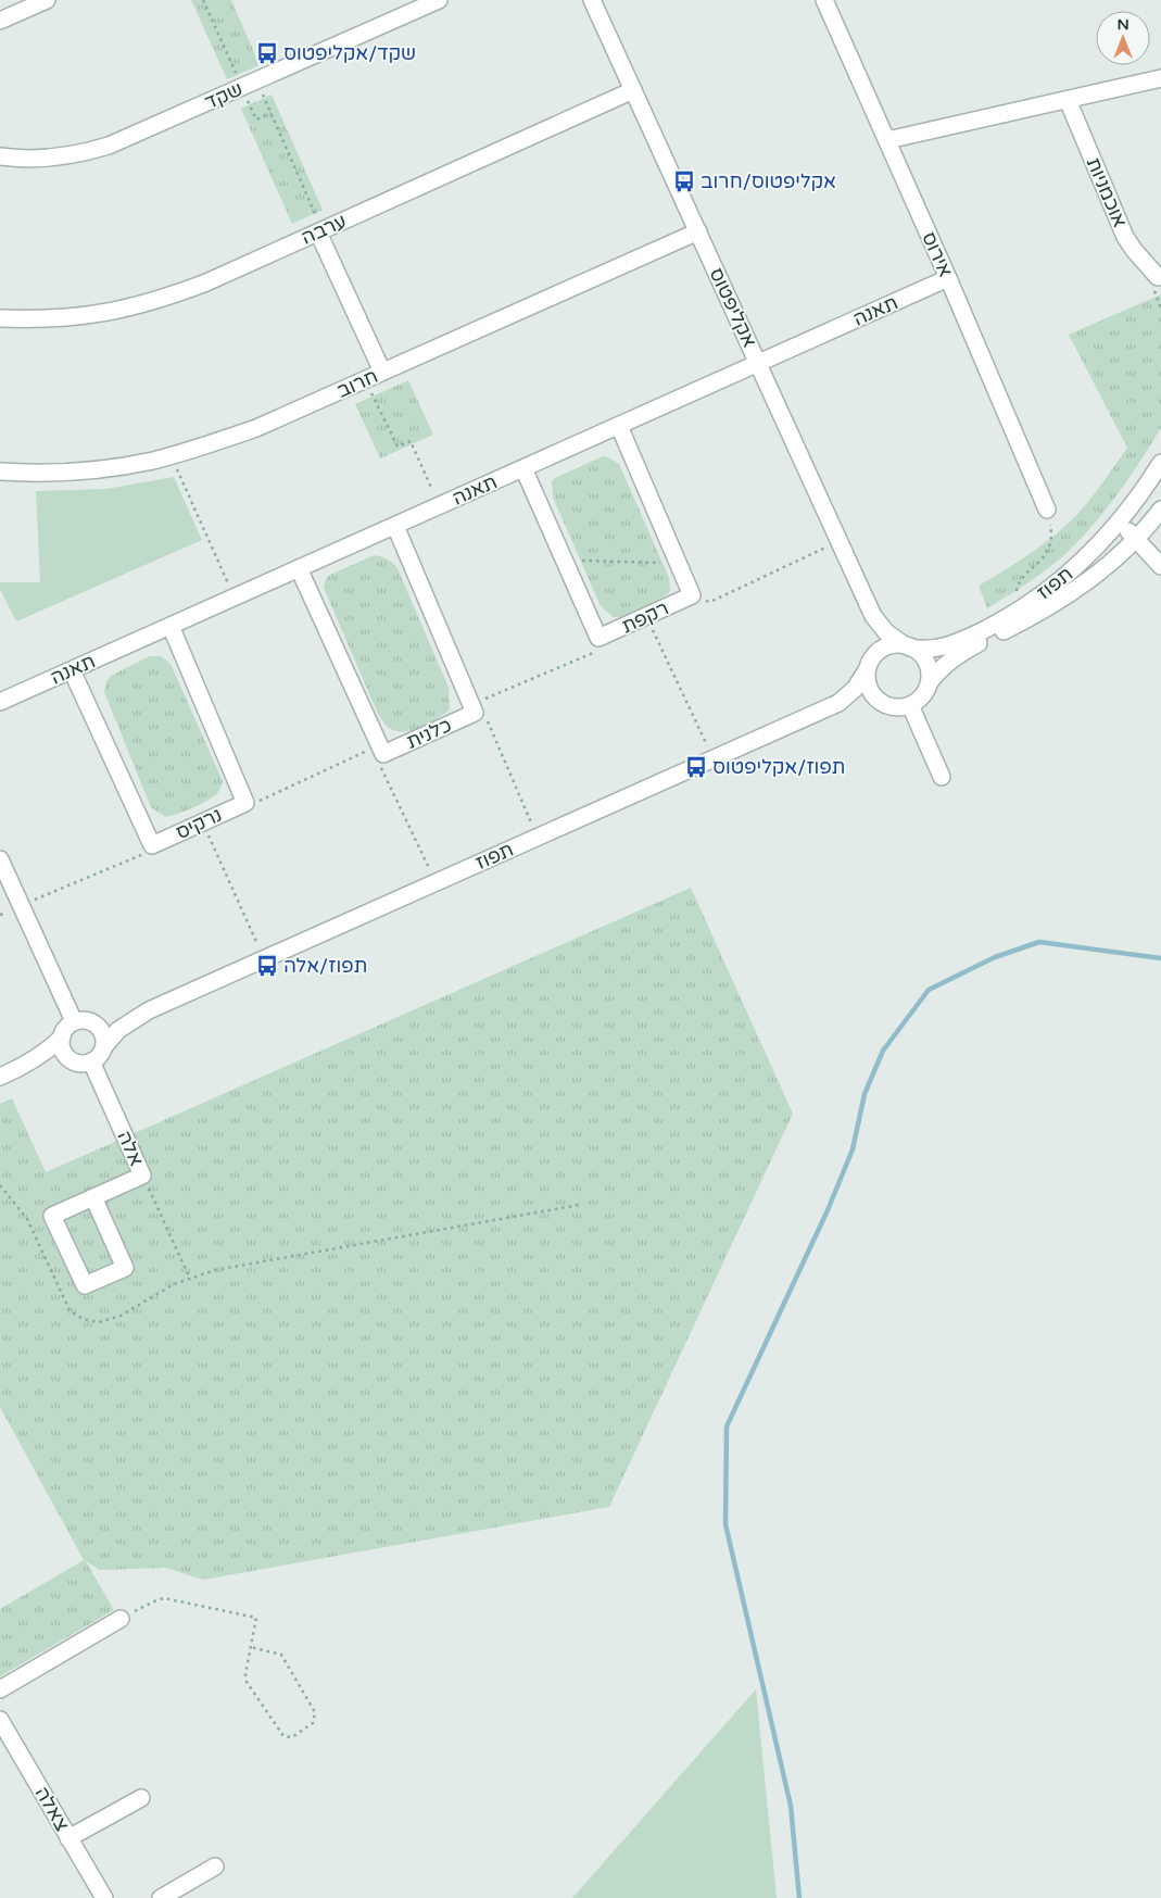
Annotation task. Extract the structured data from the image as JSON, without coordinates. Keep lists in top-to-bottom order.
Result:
{
  "streets": {
    "street": [
      "שקד",
      "אוכמניות",
      "ערבה",
      "אירוס",
      "אקליפטוס",
      "תאנה",
      "חרוב",
      "תפוז",
      "רקפת",
      "כלנית",
      "נרקיס",
      "אלה",
      "צאלה"
    ]
  },
  "crossings": [
    ["ערבה", "אקליפטוס"],
    ["אירוס", "תאנה"],
    ["אקליפטוס", "תאנה"],
    ["אקליפטוס", "חרוב"],
    ["אקליפטוס", "תפוז"],
    ["תאנה", "רקפת"],
    ["תאנה", "כלנית"],
    ["תאנה", "נרקיס"],
    ["תפוז", "אלה"]
  ],
  "places": {
    "bus stop": [
      "שקד/אקליפטוס",
      "אקליפטוס/חרוב",
      "תפוז/אקליפטוס",
      "תפוז/אלה"
    ]
  },
  "north": "top"
}
